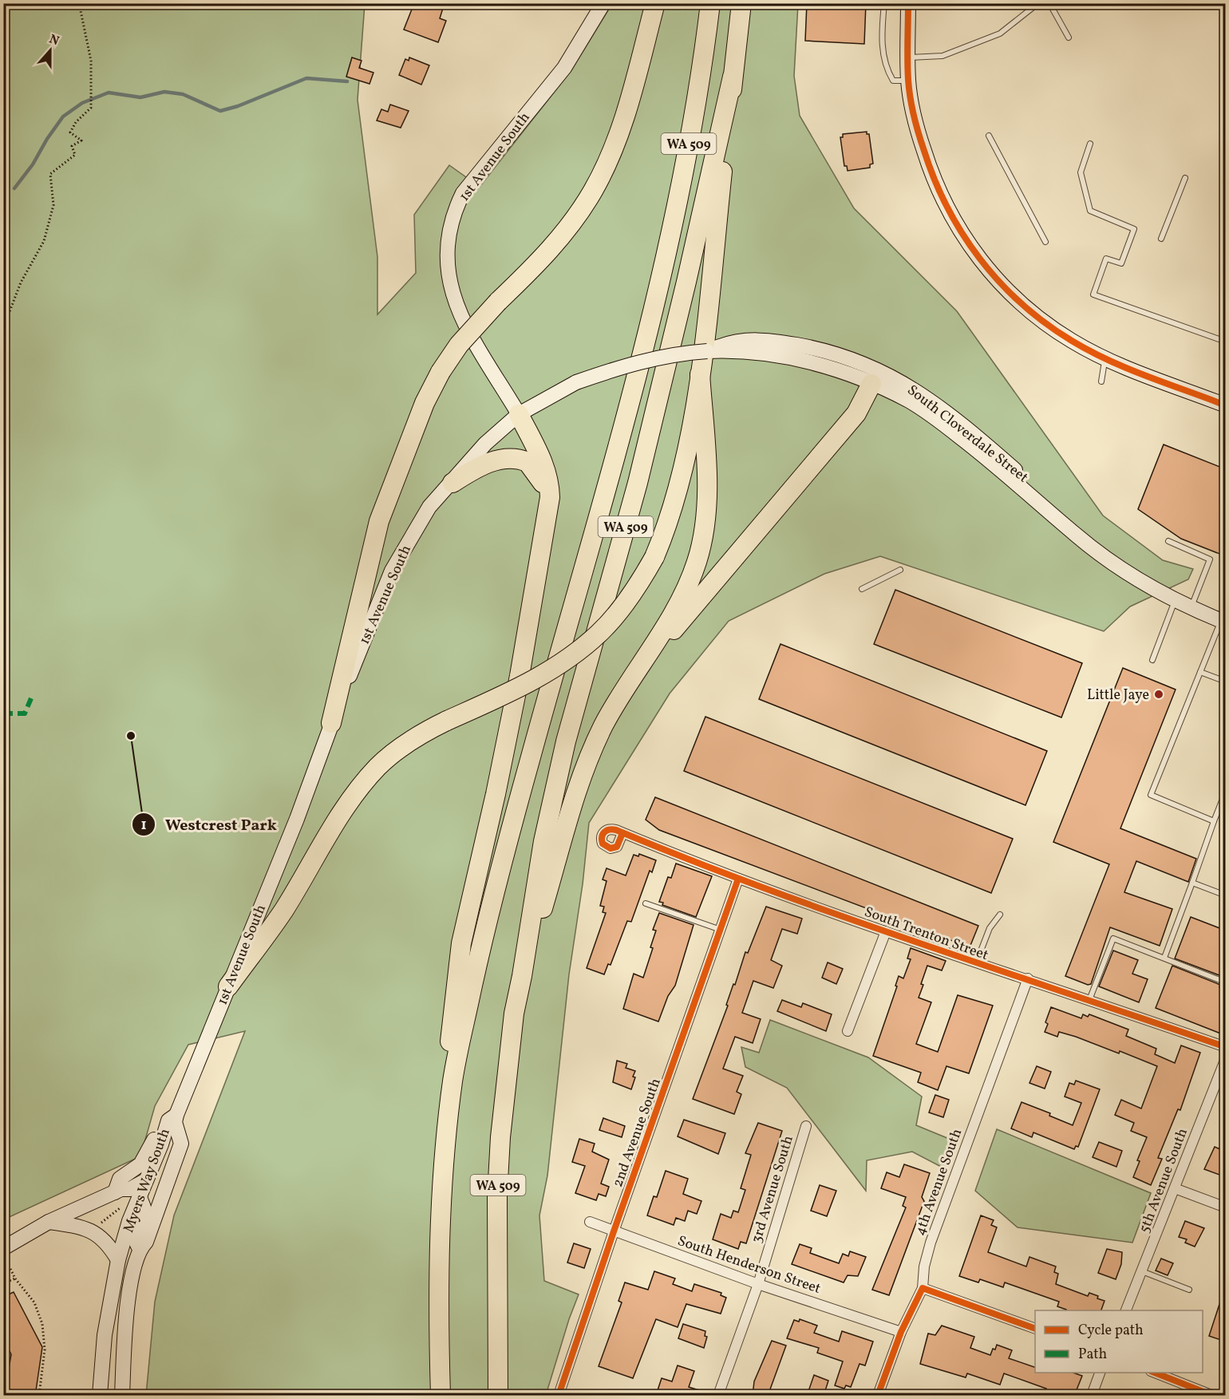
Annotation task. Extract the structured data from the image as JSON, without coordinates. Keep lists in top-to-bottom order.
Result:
{
  "streets": {
    "highway": ["WA 509"],
    "main road": ["1st Avenue South", "South Cloverdale Street", "Myers Way South"],
    "street": [
      "South Trenton Street",
      "2nd Avenue South",
      "5th Avenue South",
      "4th Avenue South",
      "3rd Avenue South",
      "South Henderson Street"
    ]
  },
  "crossings": [
    ["1st Avenue South", "South Cloverdale Street"],
    ["1st Avenue South", "Myers Way South"],
    ["South Trenton Street", "2nd Avenue South"],
    ["South Trenton Street", "4th Avenue South"],
    ["2nd Avenue South", "South Henderson Street"],
    ["4th Avenue South", "South Henderson Street"],
    ["3rd Avenue South", "South Henderson Street"]
  ],
  "places": ["Little Jaye", "Westcrest Park"],
  "legend": ["Cycle path", "Path"],
  "north": "top"
}
